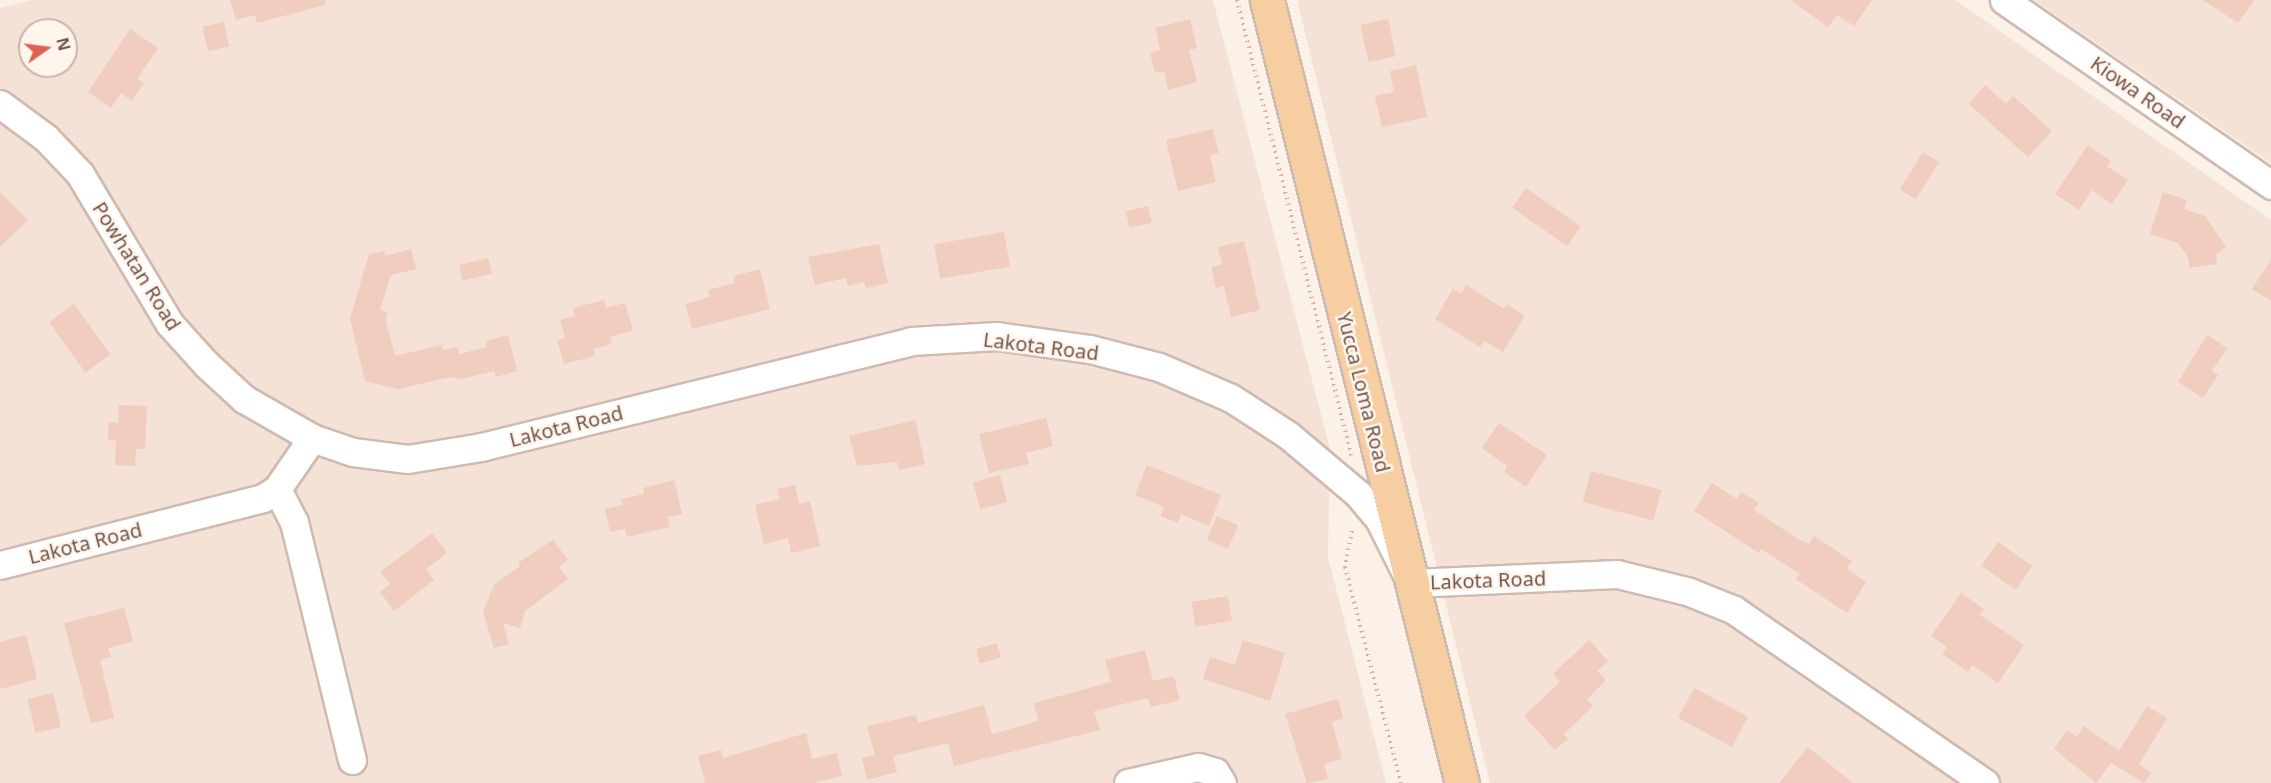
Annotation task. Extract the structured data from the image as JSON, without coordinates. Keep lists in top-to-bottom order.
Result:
{
  "streets": {
    "main road": ["Yucca Loma Road"],
    "street": ["Kiowa Road", "Powhatan Road", "Lakota Road"]
  },
  "crossings": [
    ["Powhatan Road", "Lakota Road"],
    ["Lakota Road", "Yucca Loma Road"]
  ],
  "north": "right"
}
